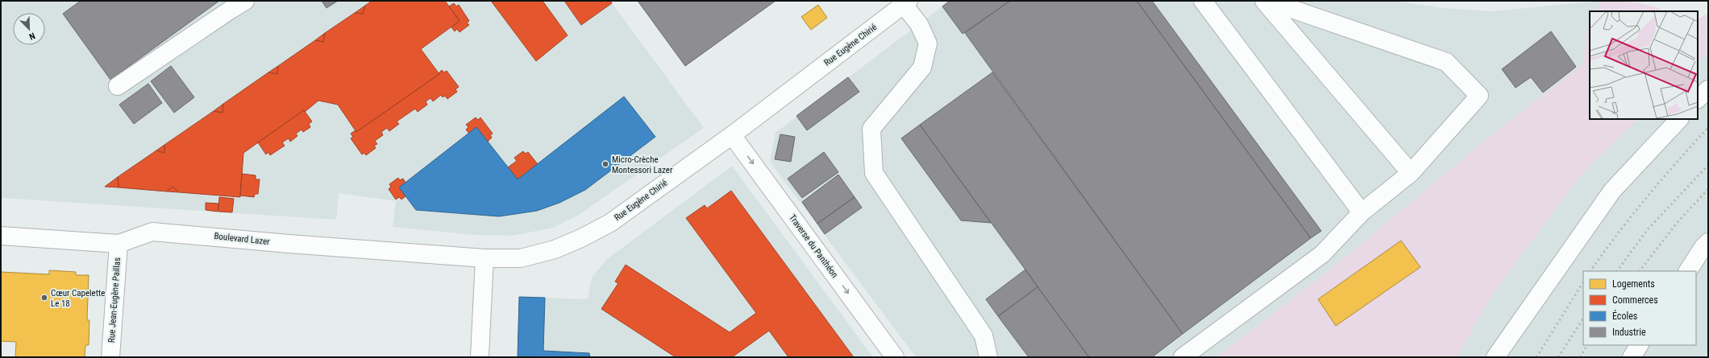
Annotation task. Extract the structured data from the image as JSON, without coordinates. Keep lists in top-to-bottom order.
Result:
{
  "streets": {
    "street": [
      "Rue Eugène Chirié",
      "Boulevard Lazer",
      "Traverse du Panthéon",
      "Rue Jean-Eugène Paillas"
    ]
  },
  "crossings": [
    ["Rue Eugène Chirié", "Boulevard Lazer"],
    ["Rue Eugène Chirié", "Traverse du Panthéon"],
    ["Boulevard Lazer", "Rue Jean-Eugène Paillas"]
  ],
  "one_way": ["Traverse du Panthéon"],
  "places": ["Micro-Crèche Montessori Lazer", "Cœur Capelette Le 18"],
  "legend": [
    "Logements",
    "Commerces",
    "Écoles",
    "Industrie"
  ],
  "north": "bottom right"
}
